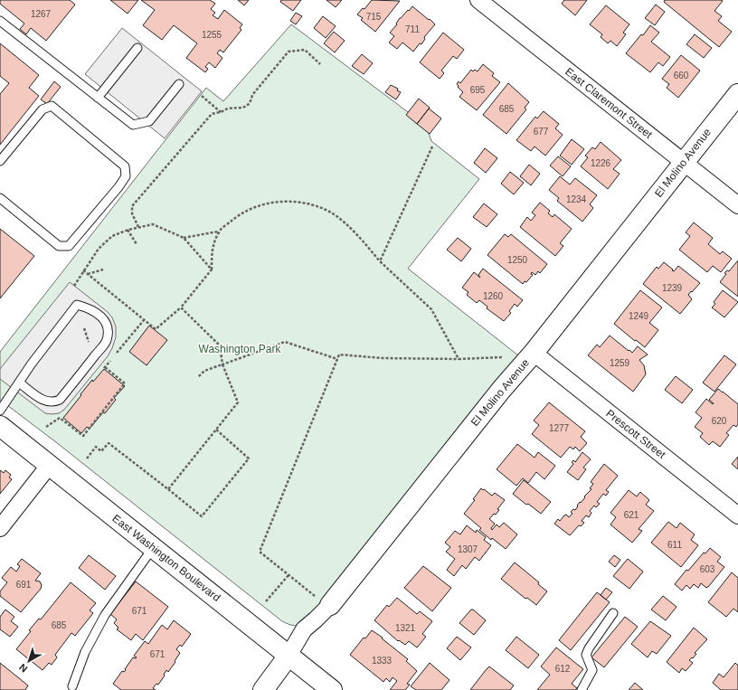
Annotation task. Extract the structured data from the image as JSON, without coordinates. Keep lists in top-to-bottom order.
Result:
{
  "streets": {
    "street": [
      "East Claremont Street",
      "El Molino Avenue",
      "Prescott Street",
      "East Washington Boulevard"
    ]
  },
  "crossings": [
    ["East Claremont Street", "El Molino Avenue"],
    ["El Molino Avenue", "Prescott Street"],
    ["El Molino Avenue", "East Washington Boulevard"]
  ],
  "parks": ["Washington Park"],
  "house_numbers": [
    "1267",
    "715",
    "711",
    "1255",
    "660",
    "695",
    "685",
    "677",
    "1226",
    "1234",
    "1250",
    "1239",
    "1260",
    "1249",
    "1259",
    "620",
    "1277",
    "621",
    "611",
    "1307",
    "603",
    "691",
    "671",
    "685",
    "1321",
    "671",
    "1333",
    "612"
  ],
  "north": "bottom left"
}
